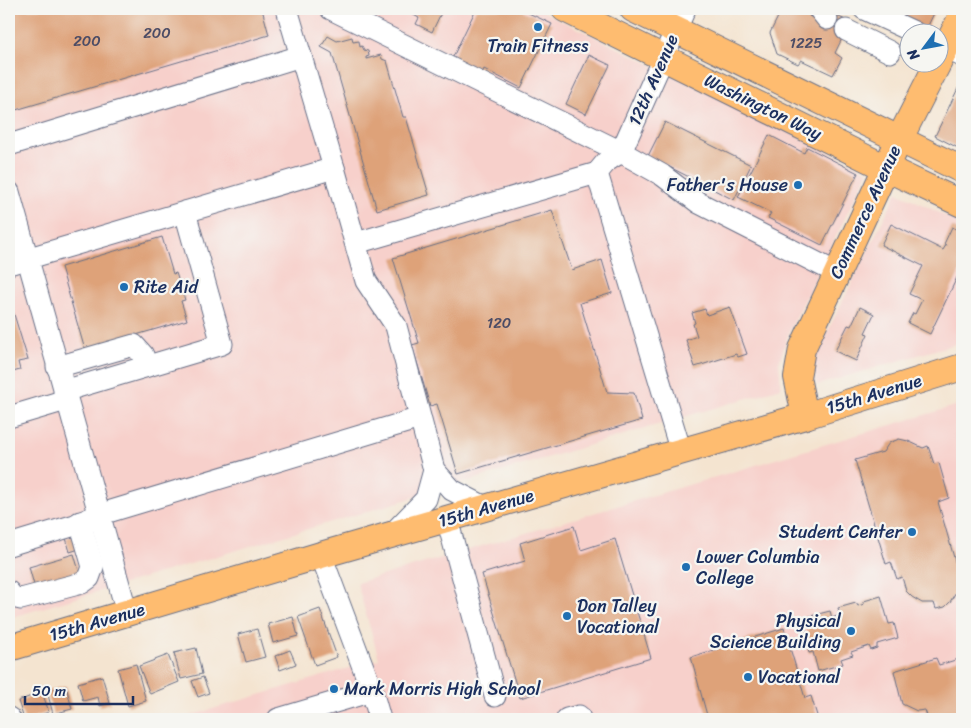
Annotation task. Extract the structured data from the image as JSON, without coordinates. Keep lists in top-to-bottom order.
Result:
{
  "streets": {
    "main road": ["Washington Way", "Commerce Avenue", "15th Avenue"],
    "street": ["12th Avenue"]
  },
  "crossings": [
    ["12th Avenue", "Washington Way"],
    ["Washington Way", "Commerce Avenue"],
    ["Commerce Avenue", "15th Avenue"]
  ],
  "places": [
    "Train Fitness",
    "Father's House",
    "Rite Aid",
    "Student Center",
    "Lower Columbia College",
    "Don Talley Vocational",
    "Physical Science Building",
    "Vocational",
    "Mark Morris High School"
  ],
  "house_numbers": [
    "200",
    "200",
    "1225",
    "120"
  ],
  "scale_bar": "50 m",
  "north": "bottom left"
}
